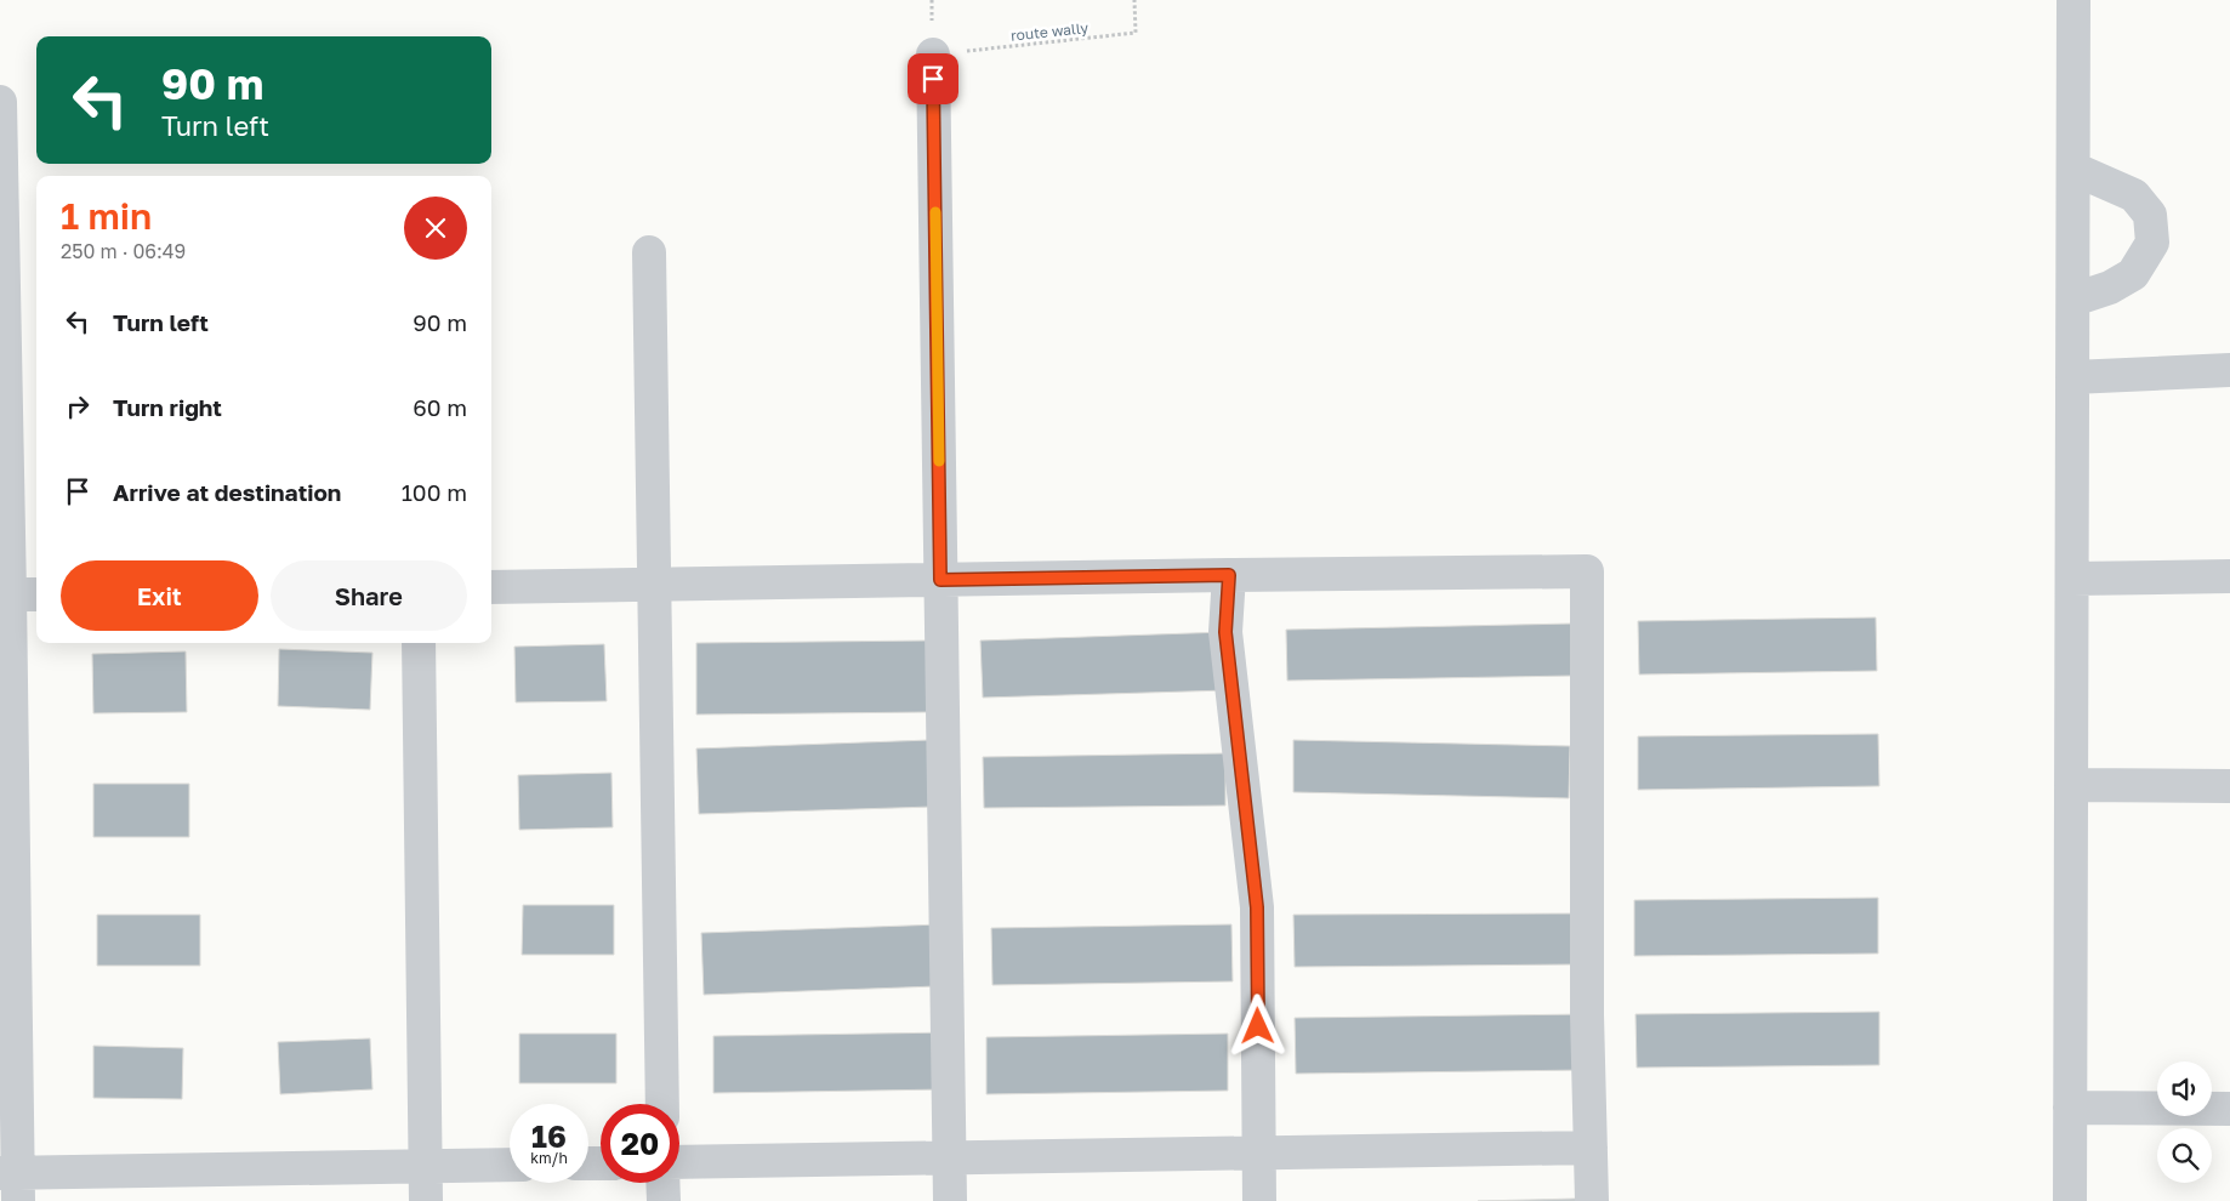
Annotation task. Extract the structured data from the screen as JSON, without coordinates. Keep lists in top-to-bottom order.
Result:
{
  "streets": {
    "path": ["route wally"]
  },
  "page": {
    "turn": ["90 m", "Turn left"],
    "heading": ["1 min", "250 m · 06:49"],
    "list": [
      {
        "name": "Turn left",
        "value": "90 m"
      },
      {
        "name": "Turn right",
        "value": "60 m"
      },
      {
        "name": "Arrive at destination",
        "value": "100 m"
      }
    ],
    "buttons": ["Exit", "Share"],
    "speed": "16 km/h",
    "limit": "20"
  }
}
